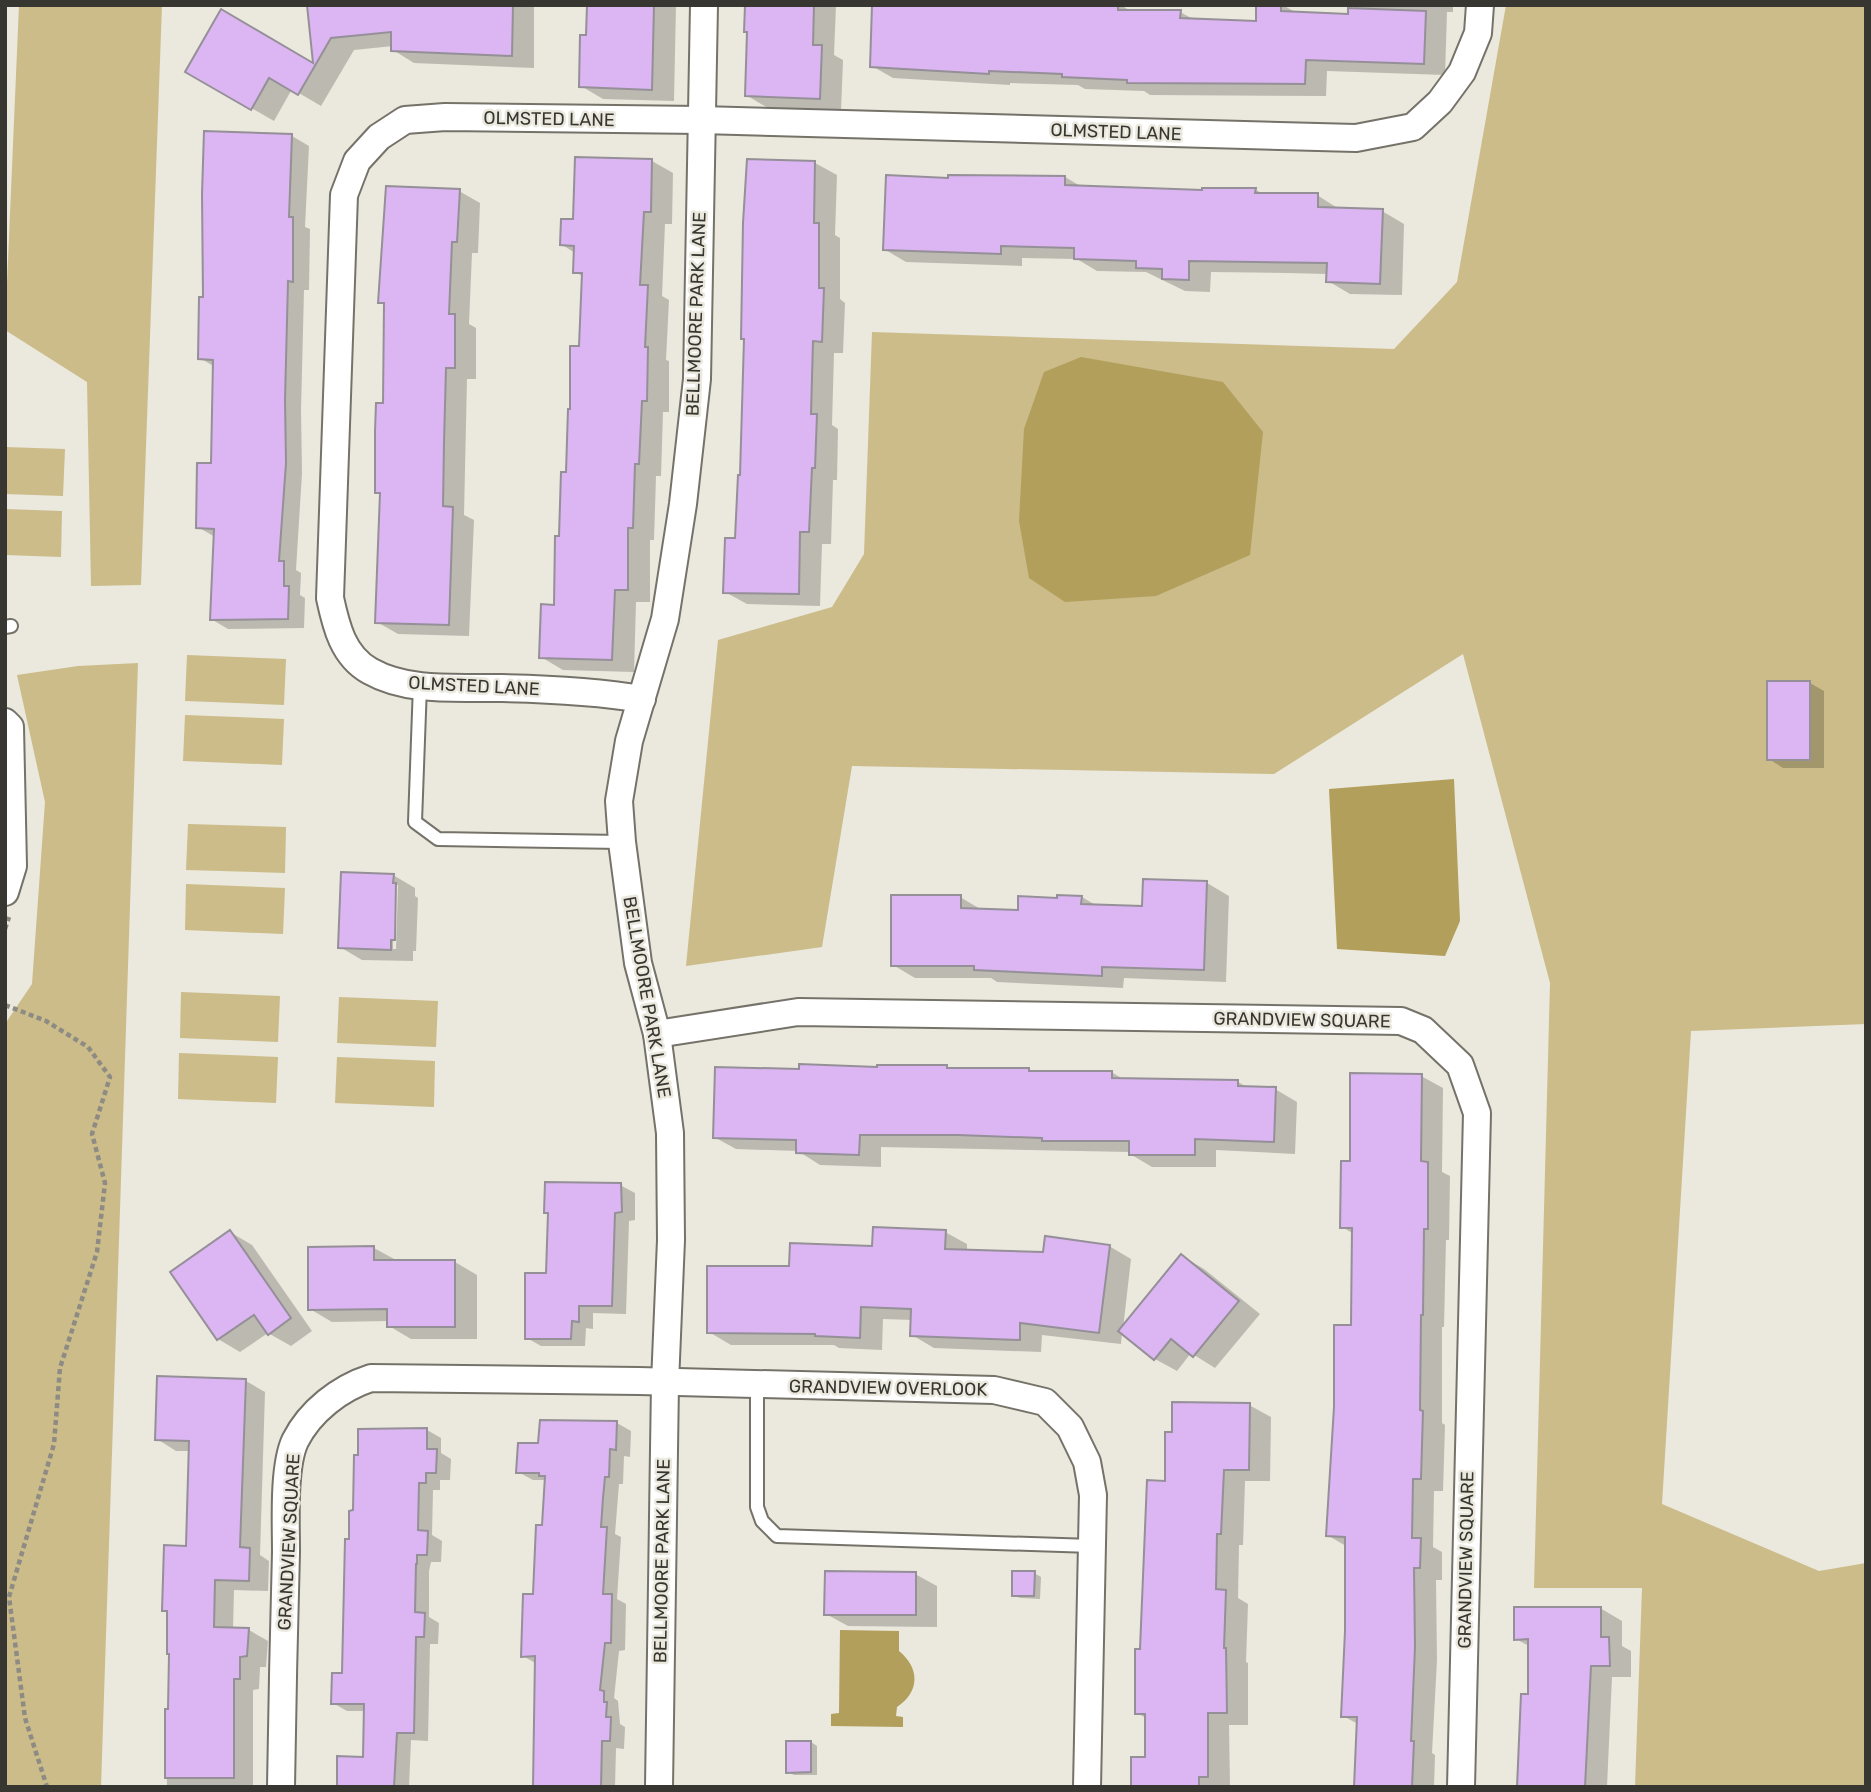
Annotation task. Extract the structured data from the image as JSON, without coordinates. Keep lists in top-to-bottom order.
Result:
{
  "streets": {
    "street": [
      "OLMSTED LANE",
      "BELLMOORE PARK LANE",
      "GRANDVIEW SQUARE",
      "GRANDVIEW OVERLOOK"
    ]
  },
  "crossings": [
    ["OLMSTED LANE", "BELLMOORE PARK LANE"],
    ["BELLMOORE PARK LANE", "GRANDVIEW SQUARE"],
    ["BELLMOORE PARK LANE", "GRANDVIEW OVERLOOK"],
    ["GRANDVIEW SQUARE", "GRANDVIEW OVERLOOK"]
  ]
}
